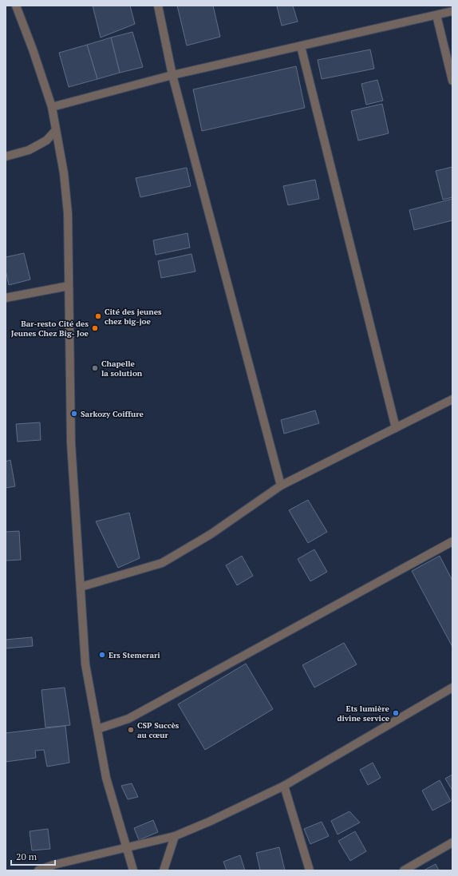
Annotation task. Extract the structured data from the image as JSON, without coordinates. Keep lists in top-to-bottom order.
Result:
{
  "places": [
    "Cité des jeunes chez big-joe",
    "Bar-resto Cité des Jeunes Chez Big- Joe",
    "Chapelle la solution",
    "Sarkozy Coiffure",
    "Ers Stemerari",
    "Ets lumière divine service",
    "CSP Succès au cœur"
  ],
  "scale_bar": "20 m"
}
